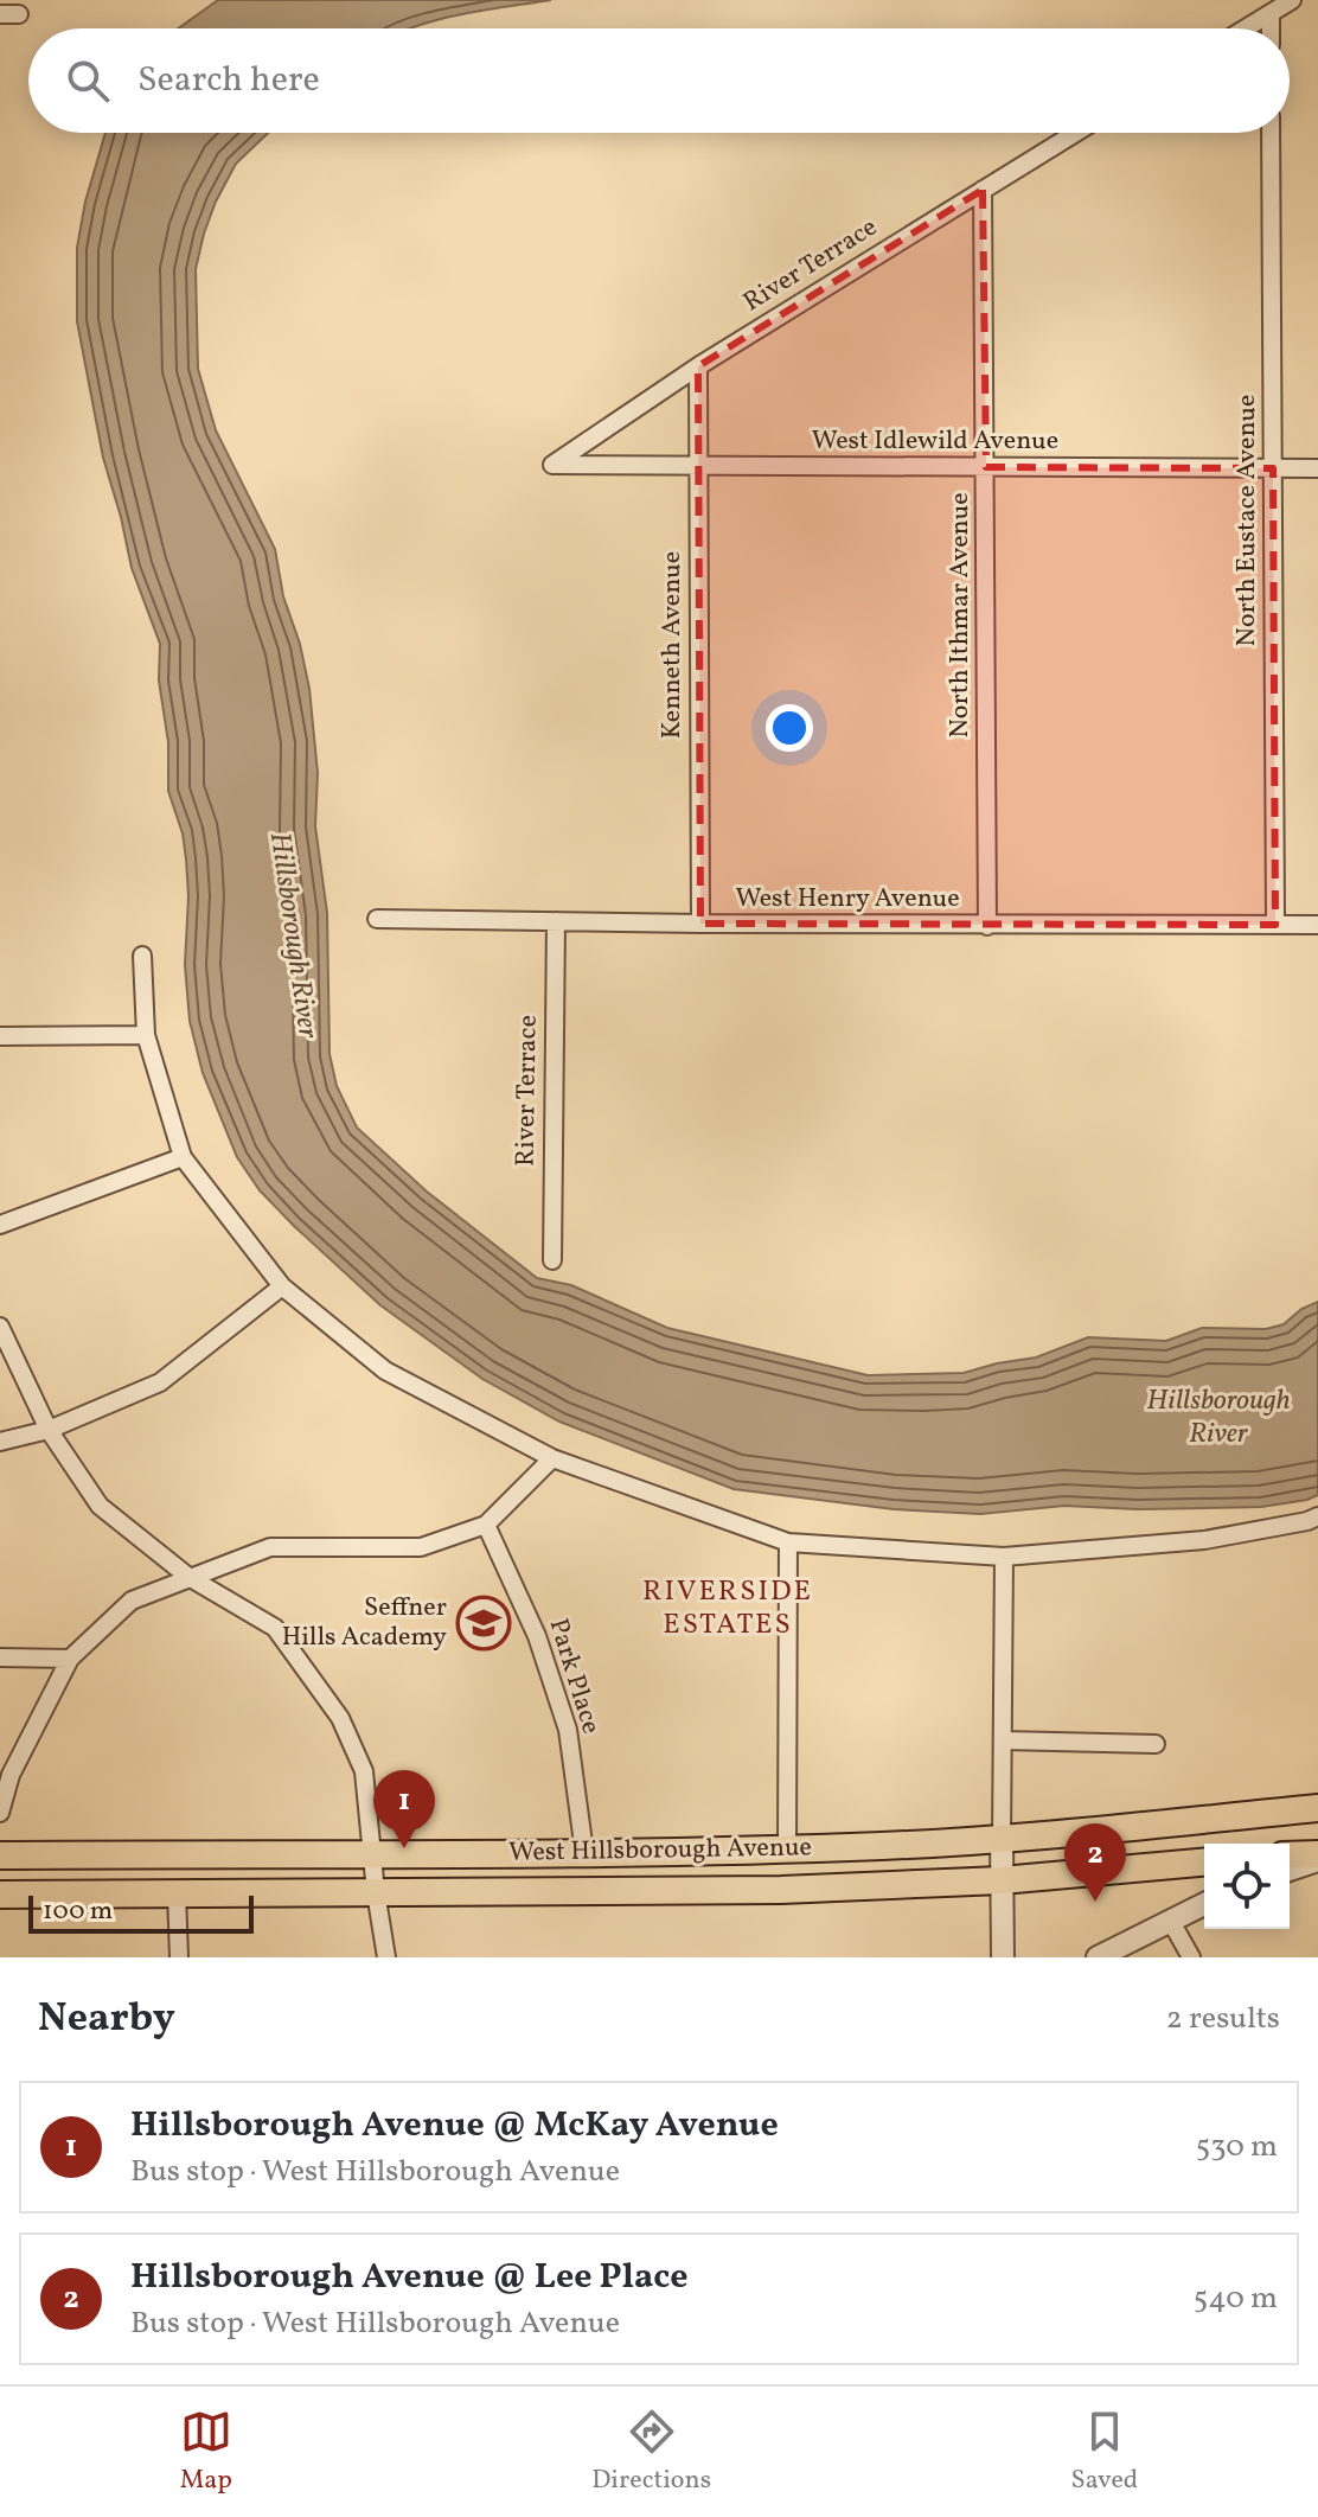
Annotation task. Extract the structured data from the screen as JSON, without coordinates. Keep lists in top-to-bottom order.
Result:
{
  "streets": {
    "main road": ["West Hillsborough Avenue"],
    "street": [
      "River Terrace",
      "West Idlewild Avenue",
      "North Eustace Avenue",
      "North Ithmar Avenue",
      "Kenneth Avenue",
      "West Henry Avenue",
      "Park Place"
    ]
  },
  "crossings": [
    ["River Terrace", "West Idlewild Avenue"],
    ["River Terrace", "North Ithmar Avenue"],
    ["River Terrace", "Kenneth Avenue"],
    ["River Terrace", "West Henry Avenue"],
    ["West Idlewild Avenue", "North Eustace Avenue"],
    ["West Idlewild Avenue", "North Ithmar Avenue"],
    ["West Idlewild Avenue", "Kenneth Avenue"],
    ["North Eustace Avenue", "West Henry Avenue"],
    ["North Ithmar Avenue", "West Henry Avenue"],
    ["Kenneth Avenue", "West Henry Avenue"],
    ["Park Place", "West Hillsborough Avenue"]
  ],
  "districts": ["RIVERSIDE ESTATES"],
  "water": ["Hillsborough River"],
  "places": {
    "school or university": ["Seffner Hills Academy"]
  },
  "scale_bar": "100 m",
  "page": {
    "search": "Search here",
    "pins": ["1", "2"],
    "scale": "100 m",
    "heading": ["Nearby", "2 results"],
    "list": [
      {
        "mark": "1",
        "name": "Hillsborough Avenue @ McKay Avenue",
        "note": "Bus stop · West Hillsborough Avenue",
        "value": "530 m"
      },
      {
        "mark": "2",
        "name": "Hillsborough Avenue @ Lee Place",
        "note": "Bus stop · West Hillsborough Avenue",
        "value": "540 m"
      }
    ],
    "nav": ["Map", "Directions", "Saved"]
  }
}
